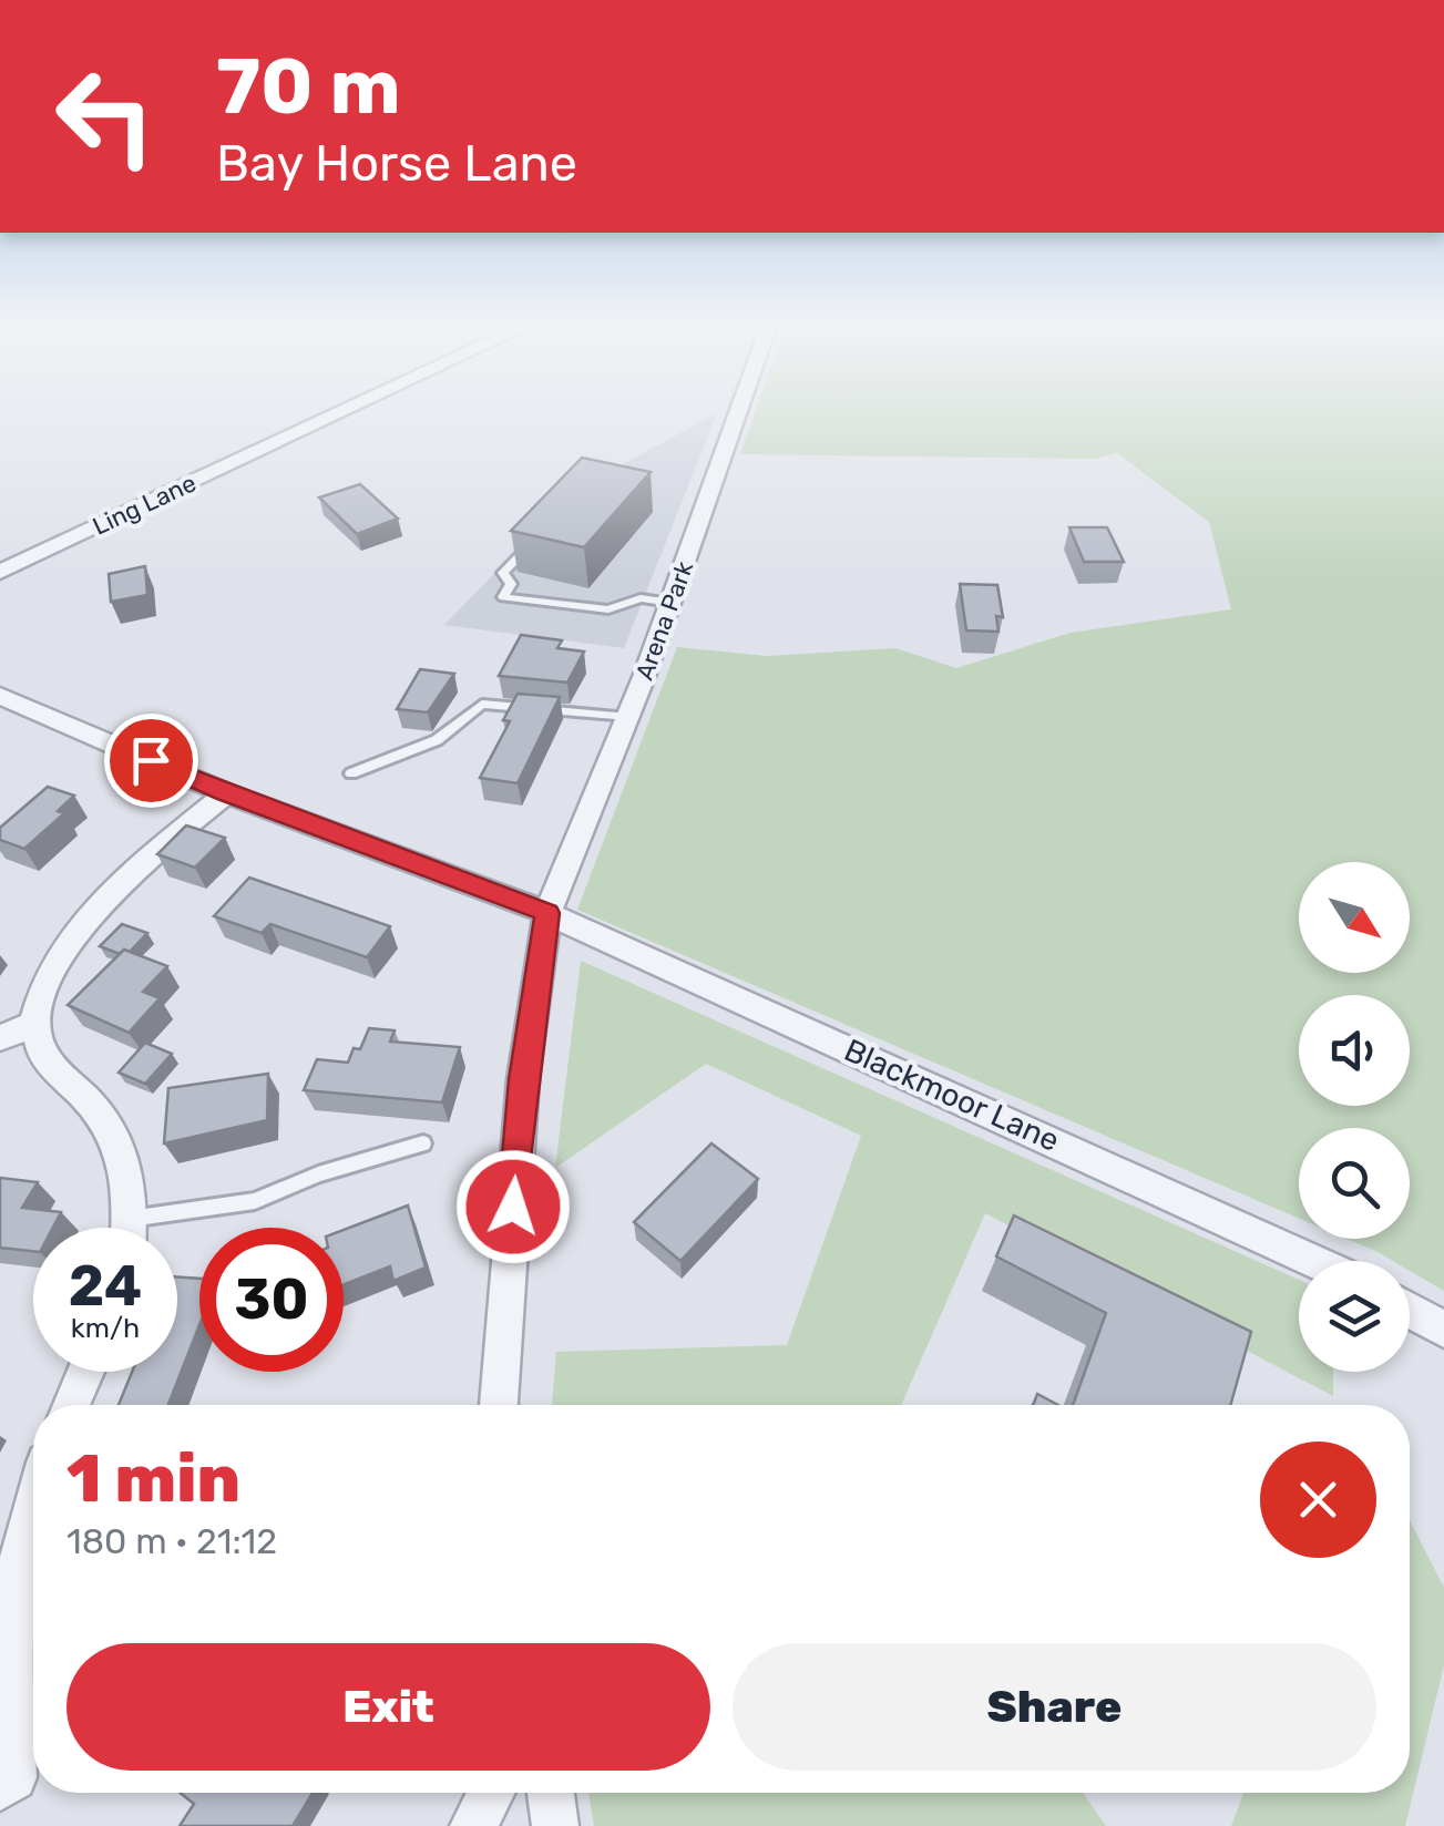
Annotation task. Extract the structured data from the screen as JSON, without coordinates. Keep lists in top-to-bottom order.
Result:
{
  "streets": {
    "street": ["Ling Lane", "Arena Park", "Blackmoor Lane"]
  },
  "crossings": [
    ["Arena Park", "Blackmoor Lane"]
  ],
  "north": "bottom right",
  "page": {
    "turn": ["70 m", "Bay Horse Lane"],
    "speed": "24 km/h",
    "limit": "30",
    "heading": ["1 min", "180 m · 21:12"],
    "buttons": ["Exit", "Share"]
  }
}
